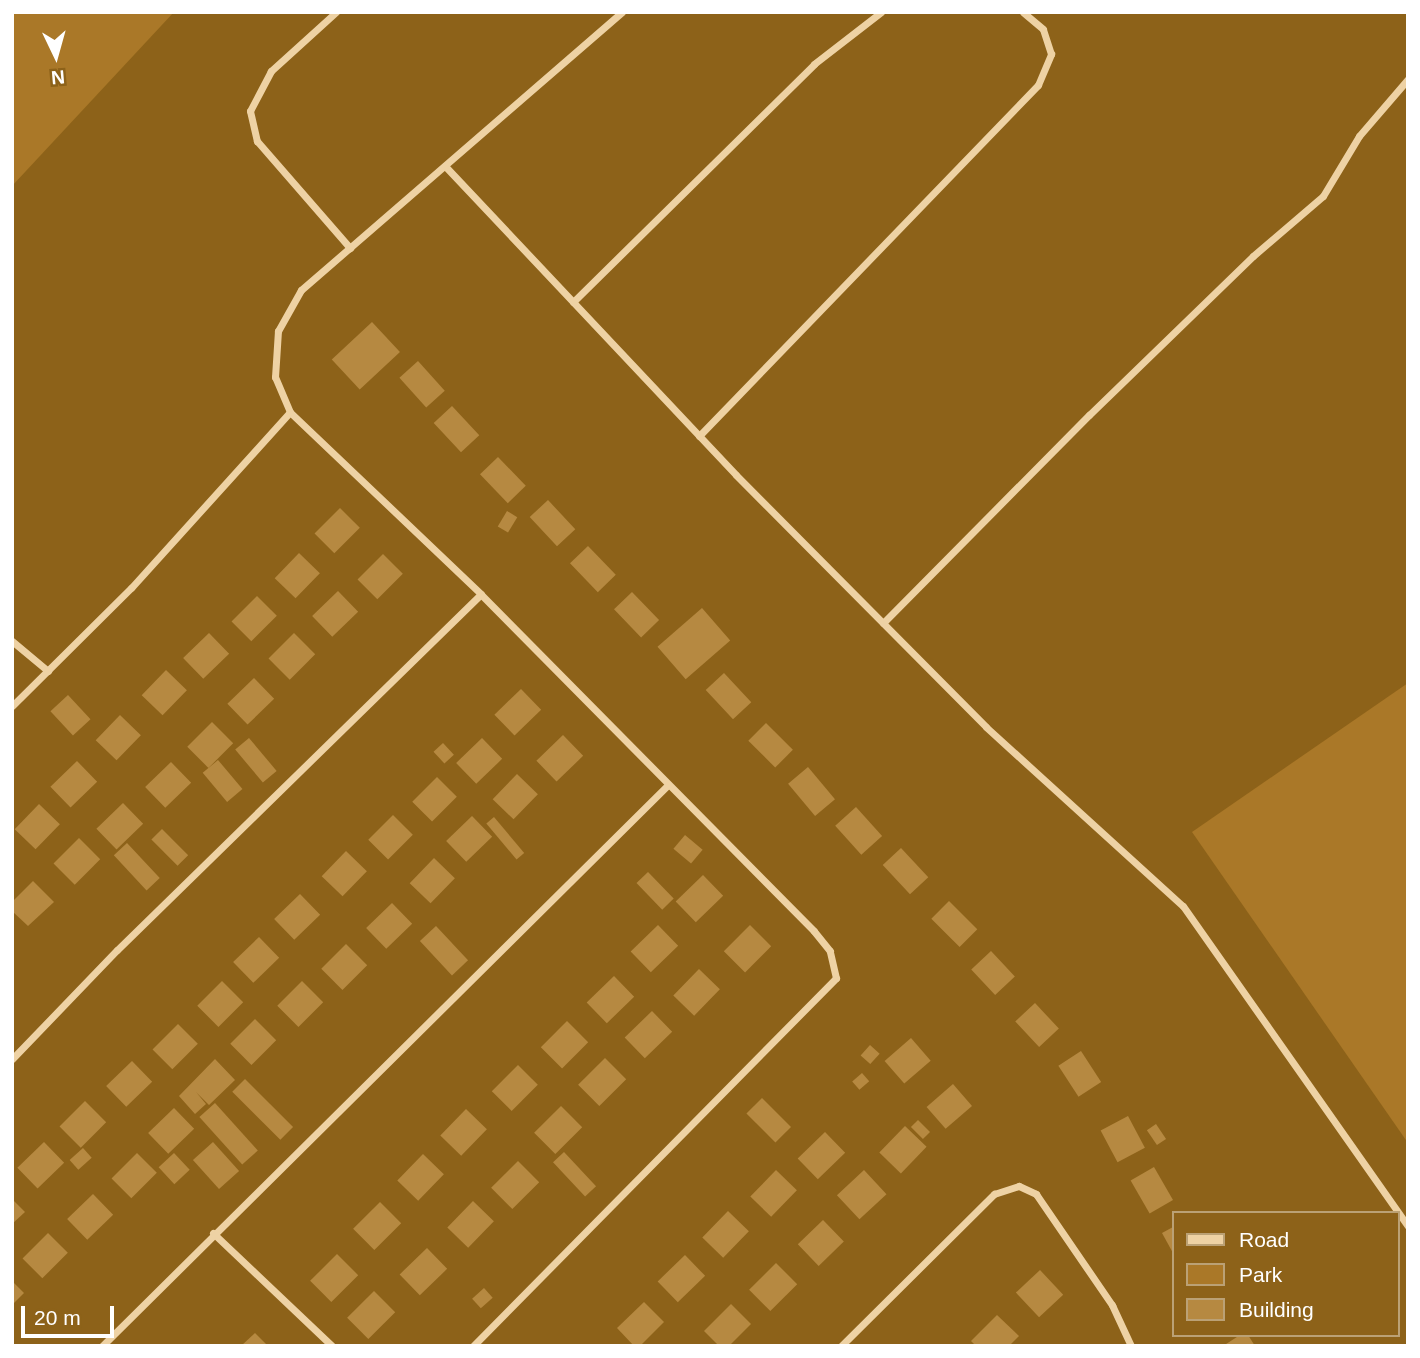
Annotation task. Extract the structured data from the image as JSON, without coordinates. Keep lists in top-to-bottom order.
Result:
{
  "legend": ["Road", "Park", "Building"],
  "scale_bar": "20 m",
  "north": "bottom"
}
